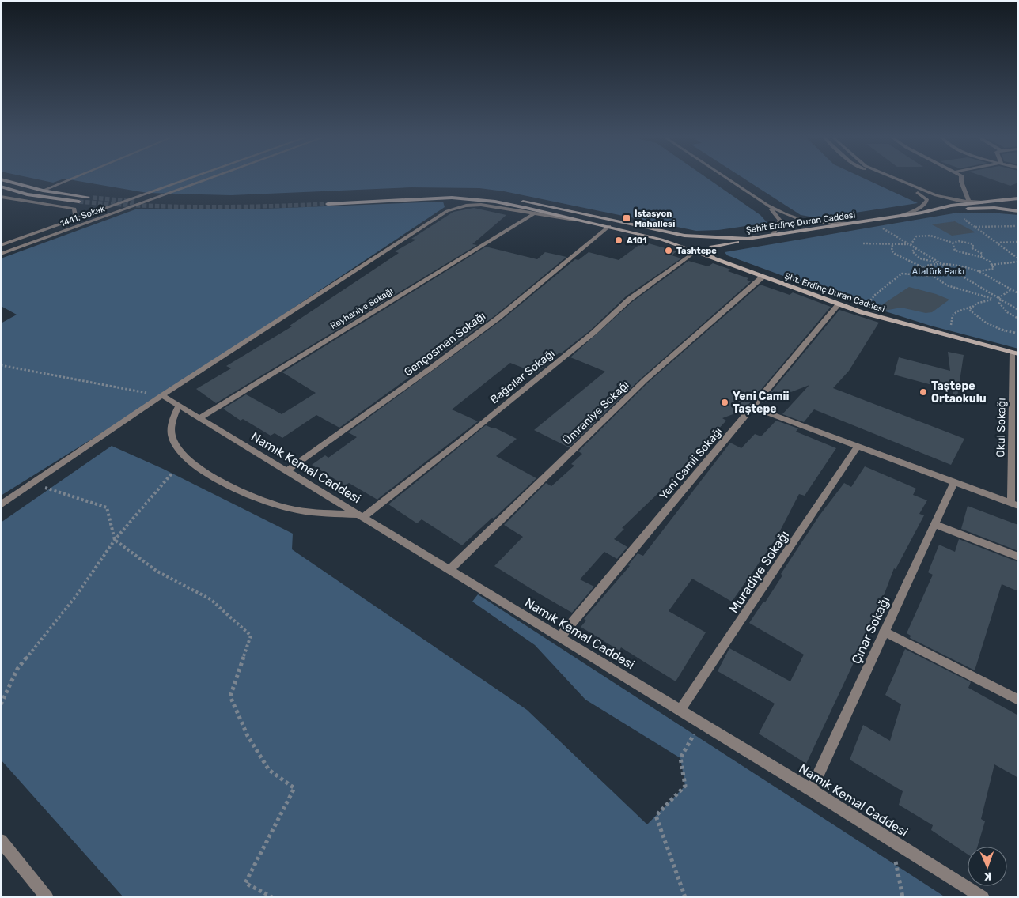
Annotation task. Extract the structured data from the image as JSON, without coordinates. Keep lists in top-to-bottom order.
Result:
{
  "streets": {
    "main road": ["Şehit Erdinç Duran Caddesi", "Şht. Erdinç Duran Caddesi"],
    "street": [
      "1441. Sokak",
      "Reyhaniye Sokağı",
      "Gençosman Sokağı",
      "Bağcılar Sokağı",
      "Ümraniye Sokağı",
      "Okul Sokağı",
      "Yeni Camii Sokağı",
      "Namık Kemal Caddesi",
      "Muradiye Sokağı",
      "Çınar Sokağı"
    ]
  },
  "crossings": [
    ["Şehit Erdinç Duran Caddesi", "Şht. Erdinç Duran Caddesi"],
    ["Şehit Erdinç Duran Caddesi", "Gençosman Sokağı"],
    ["Şht. Erdinç Duran Caddesi", "Bağcılar Sokağı"],
    ["Şht. Erdinç Duran Caddesi", "Ümraniye Sokağı"],
    ["Şht. Erdinç Duran Caddesi", "Okul Sokağı"],
    ["Şht. Erdinç Duran Caddesi", "Yeni Camii Sokağı"],
    ["Reyhaniye Sokağı", "Namık Kemal Caddesi"],
    ["Gençosman Sokağı", "Namık Kemal Caddesi"],
    ["Bağcılar Sokağı", "Namık Kemal Caddesi"],
    ["Ümraniye Sokağı", "Namık Kemal Caddesi"],
    ["Yeni Camii Sokağı", "Namık Kemal Caddesi"],
    ["Namık Kemal Caddesi", "Muradiye Sokağı"],
    ["Namık Kemal Caddesi", "Çınar Sokağı"]
  ],
  "parks": ["Atatürk Parkı"],
  "places": {
    "transit": ["İstasyon Mahallesi"],
    "other": [
      "A101",
      "Tashtepe",
      "Taştepe Ortaokulu",
      "Yeni Camii Taştepe"
    ]
  },
  "north": "bottom"
}
